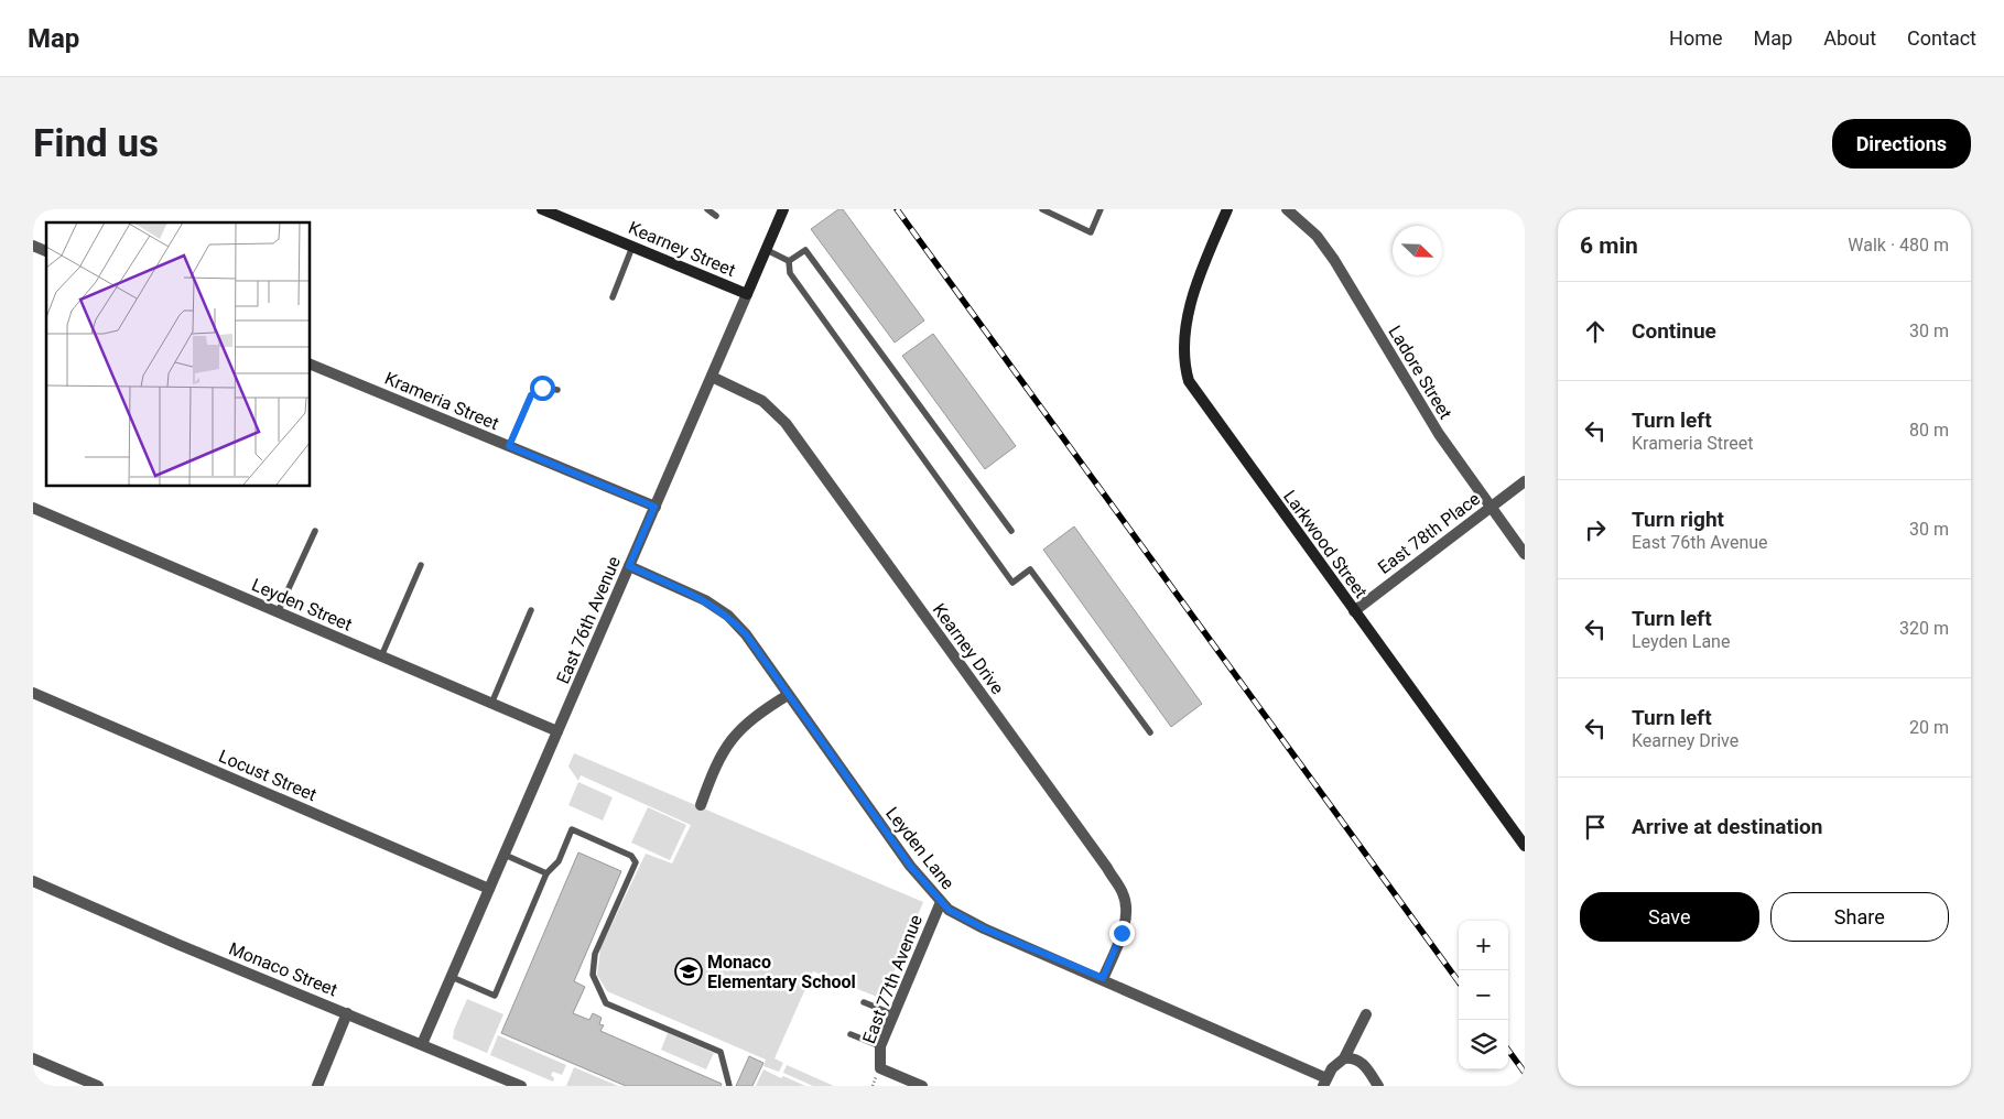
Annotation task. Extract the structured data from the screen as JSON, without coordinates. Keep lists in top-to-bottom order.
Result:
{
  "streets": {
    "street": [
      "Kearney Street",
      "Ladore Street",
      "Krameria Street",
      "East 78th Place",
      "Larkwood Street",
      "Leyden Street",
      "East 76th Avenue",
      "Kearney Drive",
      "Locust Street",
      "Leyden Lane",
      "Monaco Street",
      "East 77th Avenue"
    ]
  },
  "crossings": [
    ["Kearney Street", "East 76th Avenue"],
    ["Ladore Street", "East 78th Place"],
    ["Krameria Street", "East 76th Avenue"],
    ["East 78th Place", "Larkwood Street"],
    ["Leyden Street", "East 76th Avenue"],
    ["East 76th Avenue", "Kearney Drive"],
    ["East 76th Avenue", "Locust Street"],
    ["East 76th Avenue", "Leyden Lane"],
    ["East 76th Avenue", "Monaco Street"],
    ["Kearney Drive", "Leyden Lane"],
    ["Leyden Lane", "East 77th Avenue"]
  ],
  "places": {
    "school or university": ["Monaco Elementary School"]
  },
  "north": "bottom right",
  "page": {
    "header": "Map",
    "nav": [
      "Home",
      "Map",
      "About",
      "Contact"
    ],
    "buttons": [
      "Directions",
      ["Save", "Share"]
    ],
    "title": "Find us",
    "heading": ["6 min", "Walk · 480 m"],
    "list": [
      ["Continue", "30 m"],
      ["Turn left", "Krameria Street", "80 m"],
      ["Turn right", "East 76th Avenue", "30 m"],
      ["Turn left", "Leyden Lane", "320 m"],
      ["Turn left", "Kearney Drive", "20 m"],
      "Arrive at destination"
    ],
    "map_buttons": ["+", "−"]
  }
}
